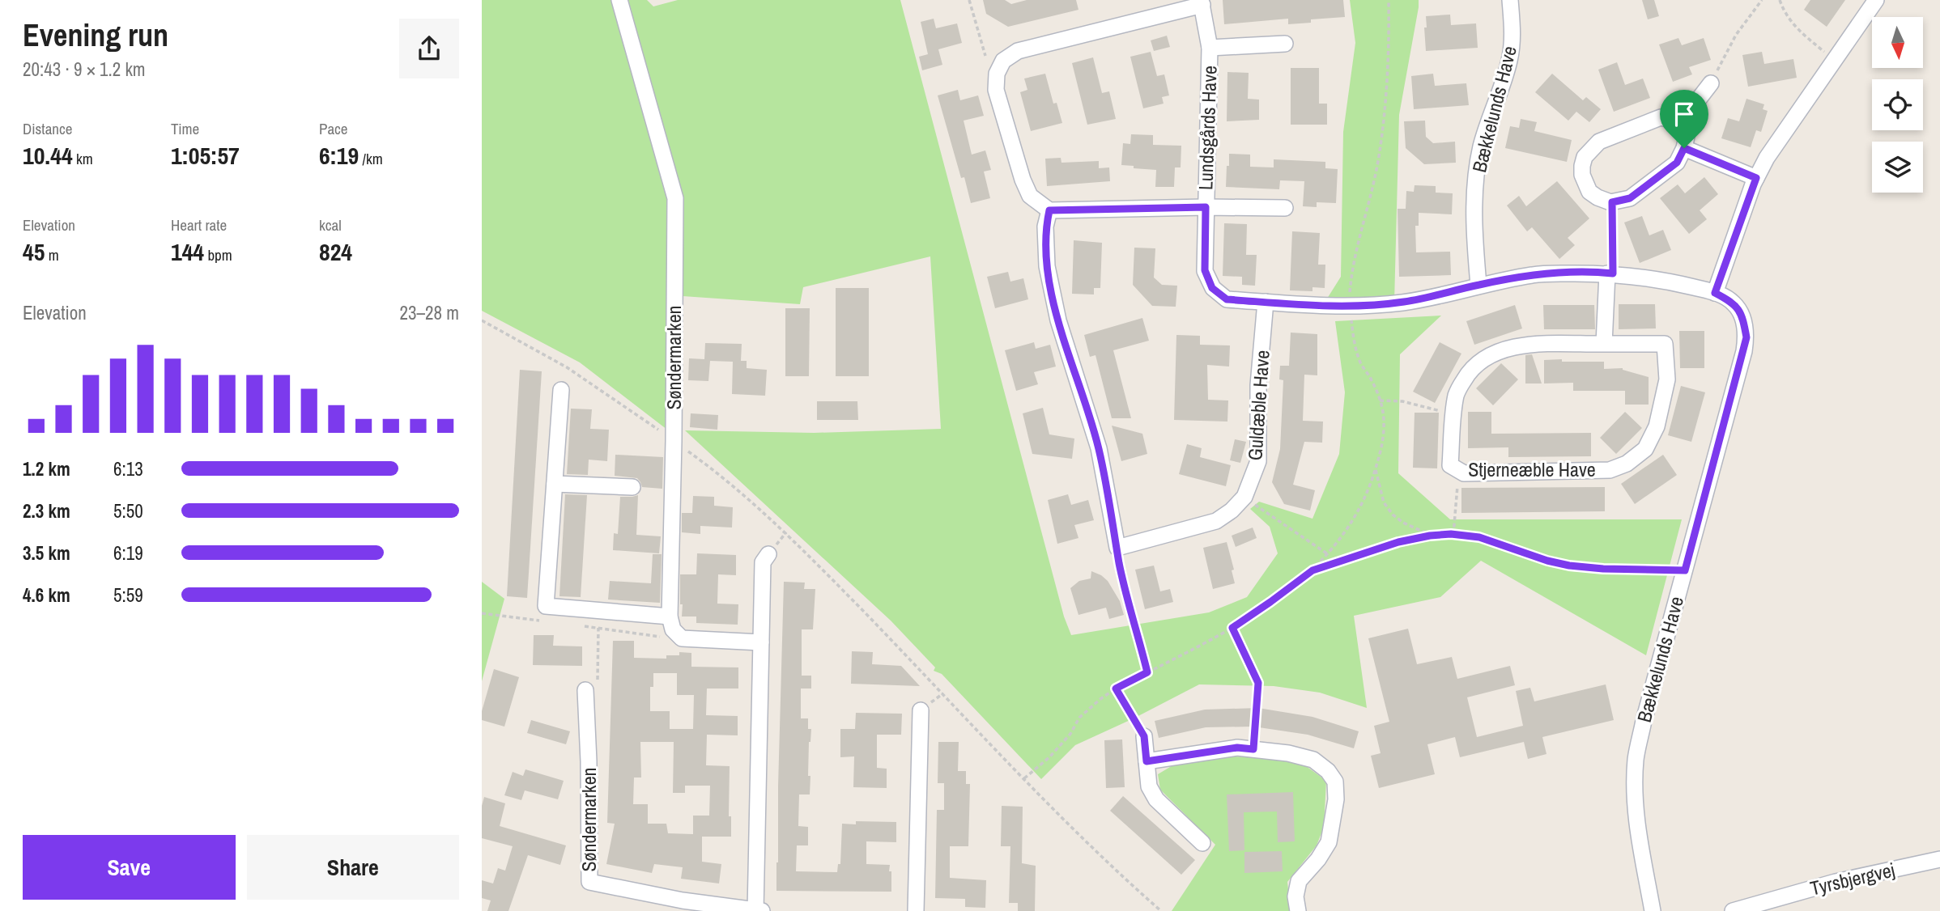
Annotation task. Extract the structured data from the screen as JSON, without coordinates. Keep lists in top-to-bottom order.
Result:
{
  "streets": {
    "street": [
      "Bækkelunds Have",
      "Lundsgårds Have",
      "Søndermarken",
      "Guldæble Have",
      "Stjerneæble Have",
      "Tyrsbjergvej"
    ]
  },
  "crossings": [
    ["Bækkelunds Have", "Lundsgårds Have"],
    ["Lundsgårds Have", "Guldæble Have"]
  ],
  "north": "bottom",
  "page": {
    "heading": ["Evening run", "20:43 · 9 × 1.2 km"],
    "stats": [
      ["Distance", "10.44 km"],
      ["Time", "1:05:57"],
      ["Pace", "6:19 /km"],
      ["Elevation", "45 m"],
      ["Heart rate", "144 bpm"],
      ["kcal", "824"]
    ],
    "chart": ["Elevation", "23–28 m"],
    "list": [
      {
        "name": "1.2 km",
        "note": "6:13"
      },
      {
        "name": "2.3 km",
        "note": "5:50"
      },
      {
        "name": "3.5 km",
        "note": "6:19"
      },
      {
        "name": "4.6 km",
        "note": "5:59"
      }
    ],
    "buttons": ["Save", "Share"]
  }
}
